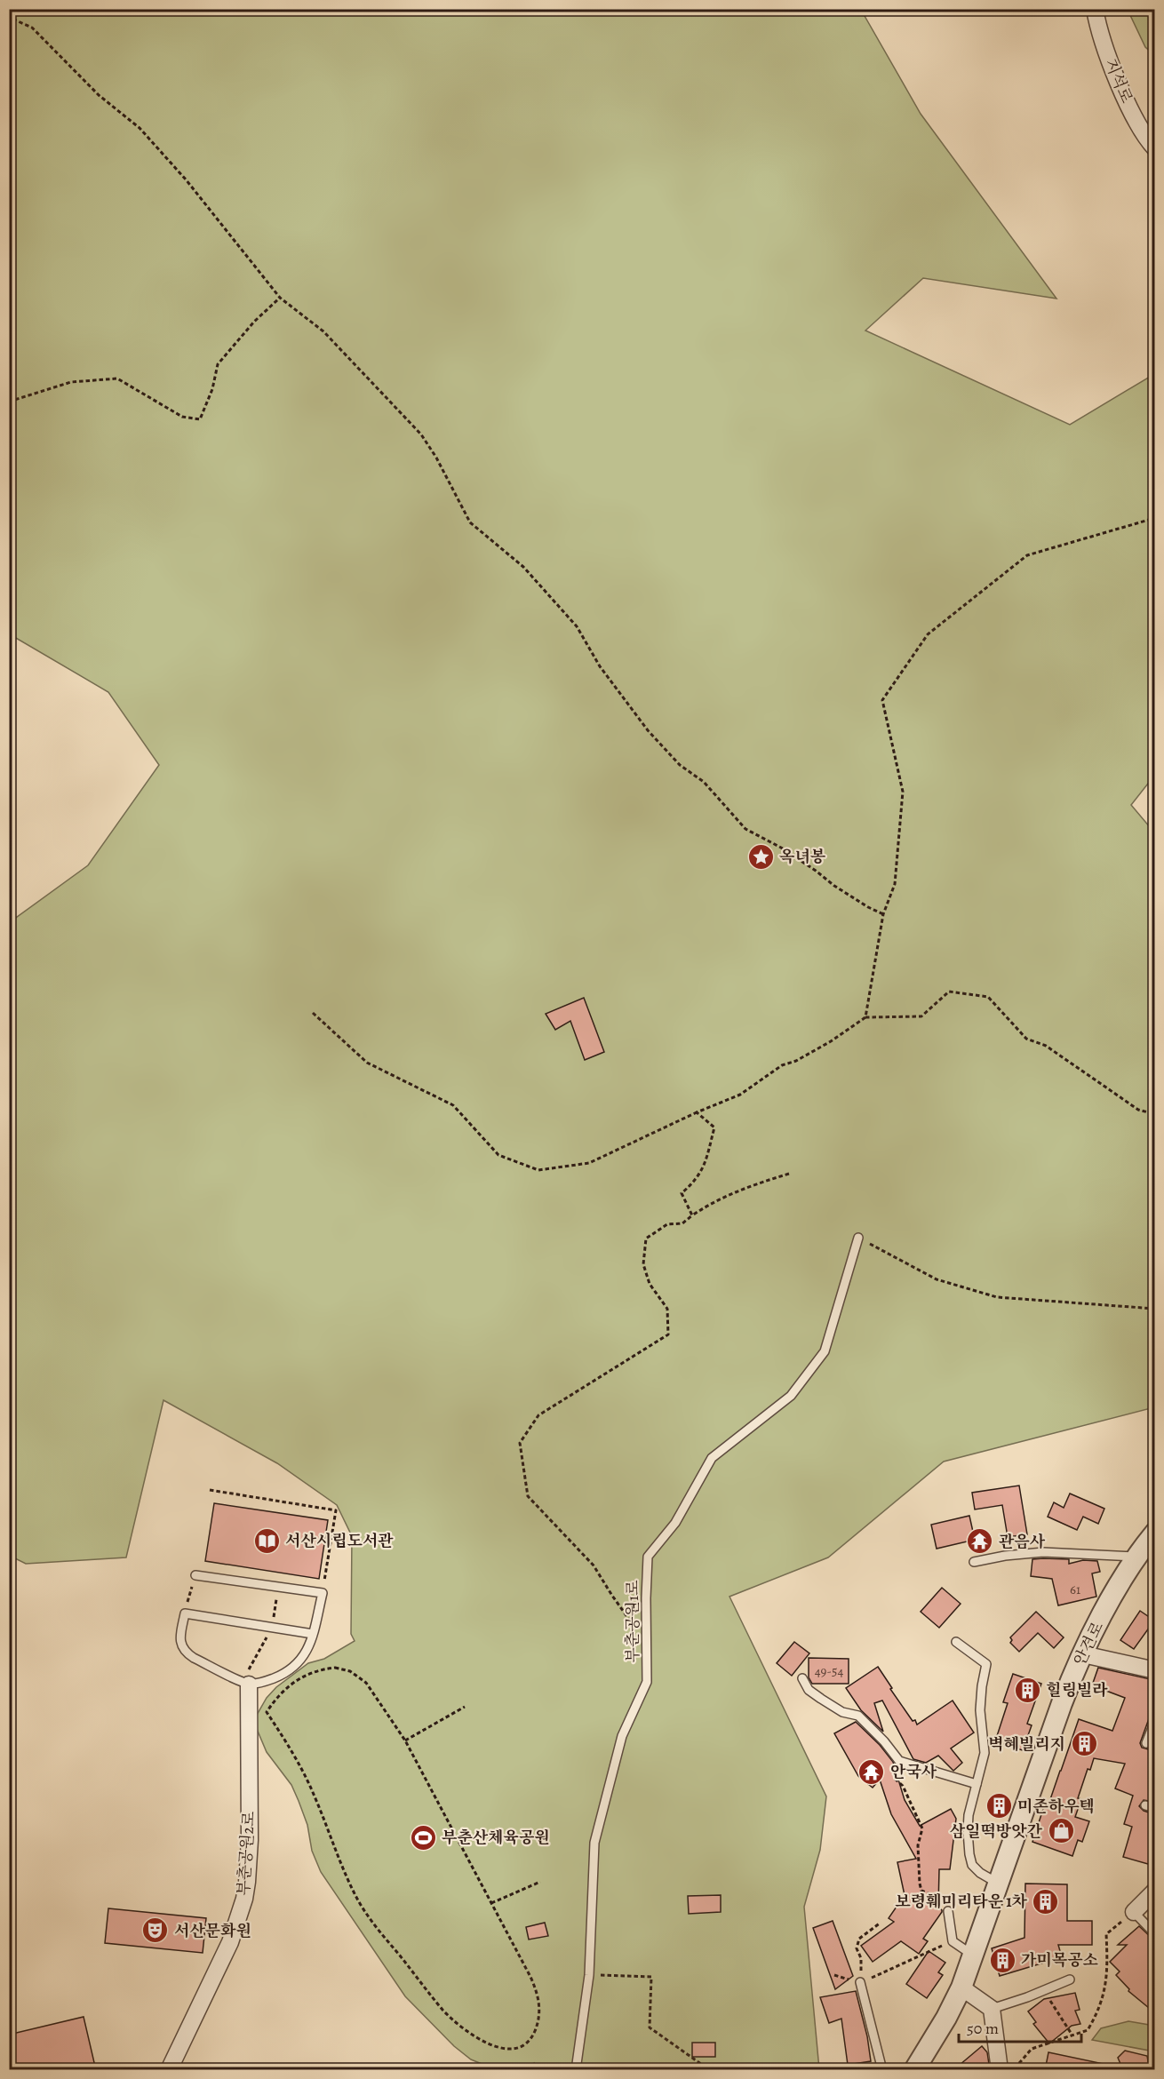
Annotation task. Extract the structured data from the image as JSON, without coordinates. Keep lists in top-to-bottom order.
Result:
{
  "streets": {
    "street": ["지석로", "안견로", "부춘공원2로"],
    "lane": ["부춘공원1로"]
  },
  "places": {
    "place": ["옥녀봉"],
    "library": ["서산시립도서관"],
    "temple": ["관음사", "안국사"],
    "building": [
      "힐링빌라",
      "벽혜빌리지",
      "미존하우텍",
      "보령훼미리타운 1차",
      "가미목공소"
    ],
    "shop": ["삼일떡방앗간"],
    "sports": ["부춘산체육공원"],
    "theatre": ["서산문화원"]
  },
  "house_numbers": ["61", "49-54"],
  "scale_bar": "50 m"
}
